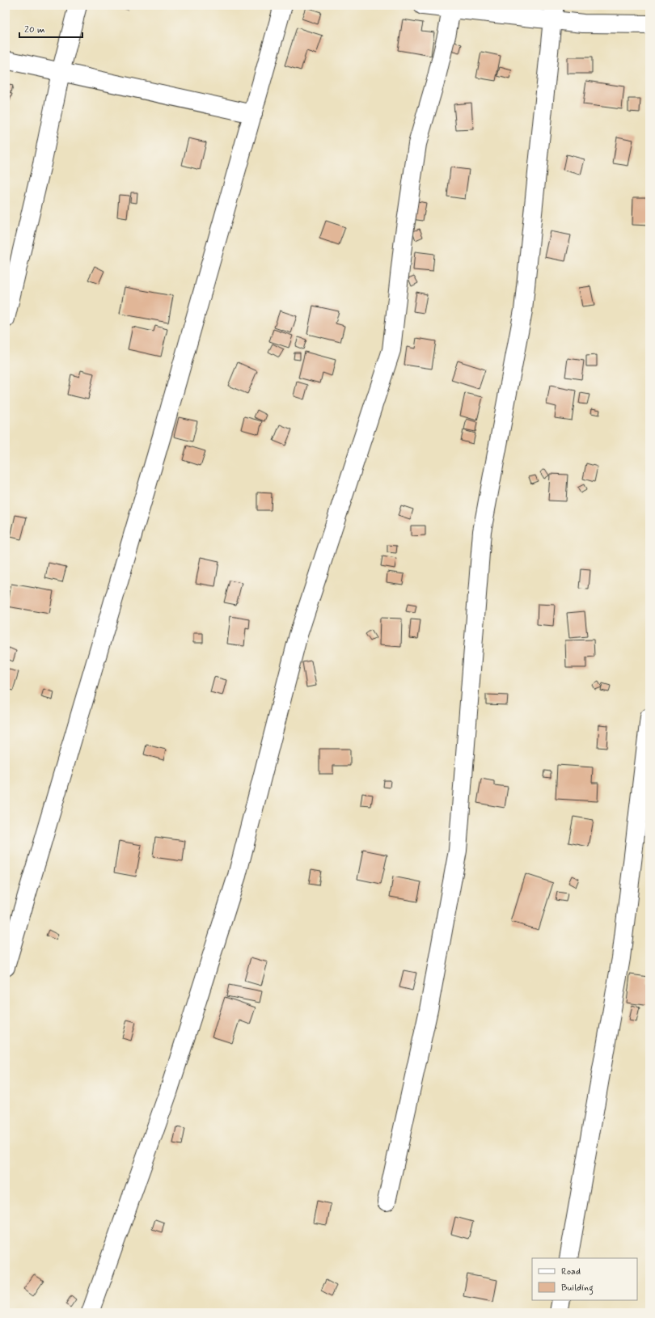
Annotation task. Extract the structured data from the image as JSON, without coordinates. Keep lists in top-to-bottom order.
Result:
{
  "legend": ["Road", "Building"],
  "scale_bar": "20 m"
}
